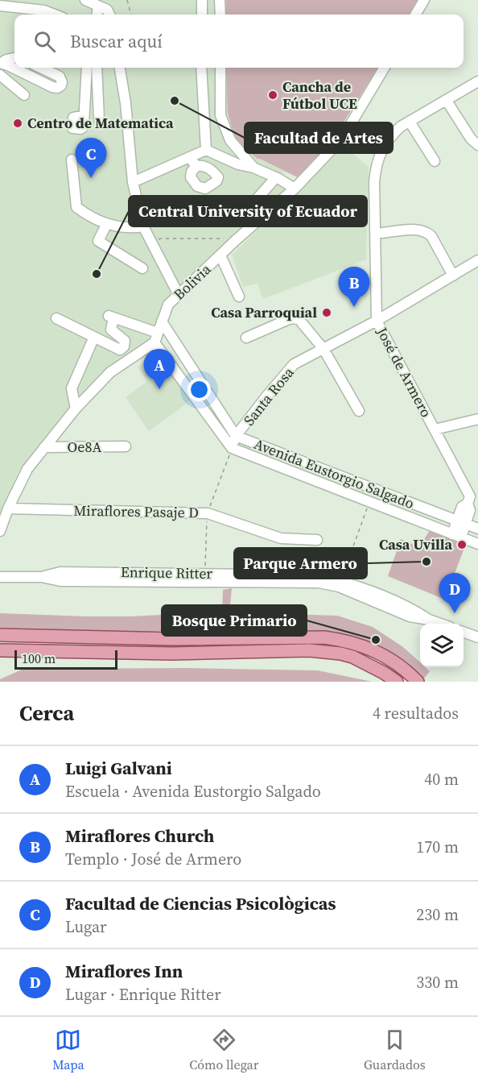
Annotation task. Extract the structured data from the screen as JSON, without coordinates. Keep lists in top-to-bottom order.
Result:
{
  "streets": {
    "street": [
      "Bolivia",
      "José de Armero",
      "Santa Rosa",
      "Oe8A",
      "Avenida Eustorgio Salgado",
      "Miraflores Pasaje D",
      "Enrique Ritter"
    ]
  },
  "crossings": [
    ["Bolivia", "Avenida Eustorgio Salgado"],
    ["José de Armero", "Santa Rosa"],
    ["José de Armero", "Avenida Eustorgio Salgado"],
    ["Santa Rosa", "Avenida Eustorgio Salgado"]
  ],
  "places": [
    "Cancha de Fútbol UCE",
    "Facultad de Artes",
    "Centro de Matematica",
    "Central University of Ecuador",
    "Casa Parroquial",
    "Casa Uvilla",
    "Parque Armero",
    "Bosque Primario"
  ],
  "scale_bar": "100 m",
  "page": {
    "search": "Buscar aquí",
    "pins": [
      "C",
      "B",
      "A",
      "D"
    ],
    "scale": "100 m",
    "heading": ["Cerca", "4 resultados"],
    "list": [
      {
        "mark": "A",
        "name": "Luigi Galvani",
        "note": "Escuela · Avenida Eustorgio Salgado",
        "value": "40 m"
      },
      {
        "mark": "B",
        "name": "Miraflores Church",
        "note": "Templo · José de Armero",
        "value": "170 m"
      },
      {
        "mark": "C",
        "name": "Facultad de Ciencias Psicològicas",
        "note": "Lugar",
        "value": "230 m"
      },
      {
        "mark": "D",
        "name": "Miraflores Inn",
        "note": "Lugar · Enrique Ritter",
        "value": "330 m"
      }
    ],
    "nav": ["Mapa", "Cómo llegar", "Guardados"]
  }
}
